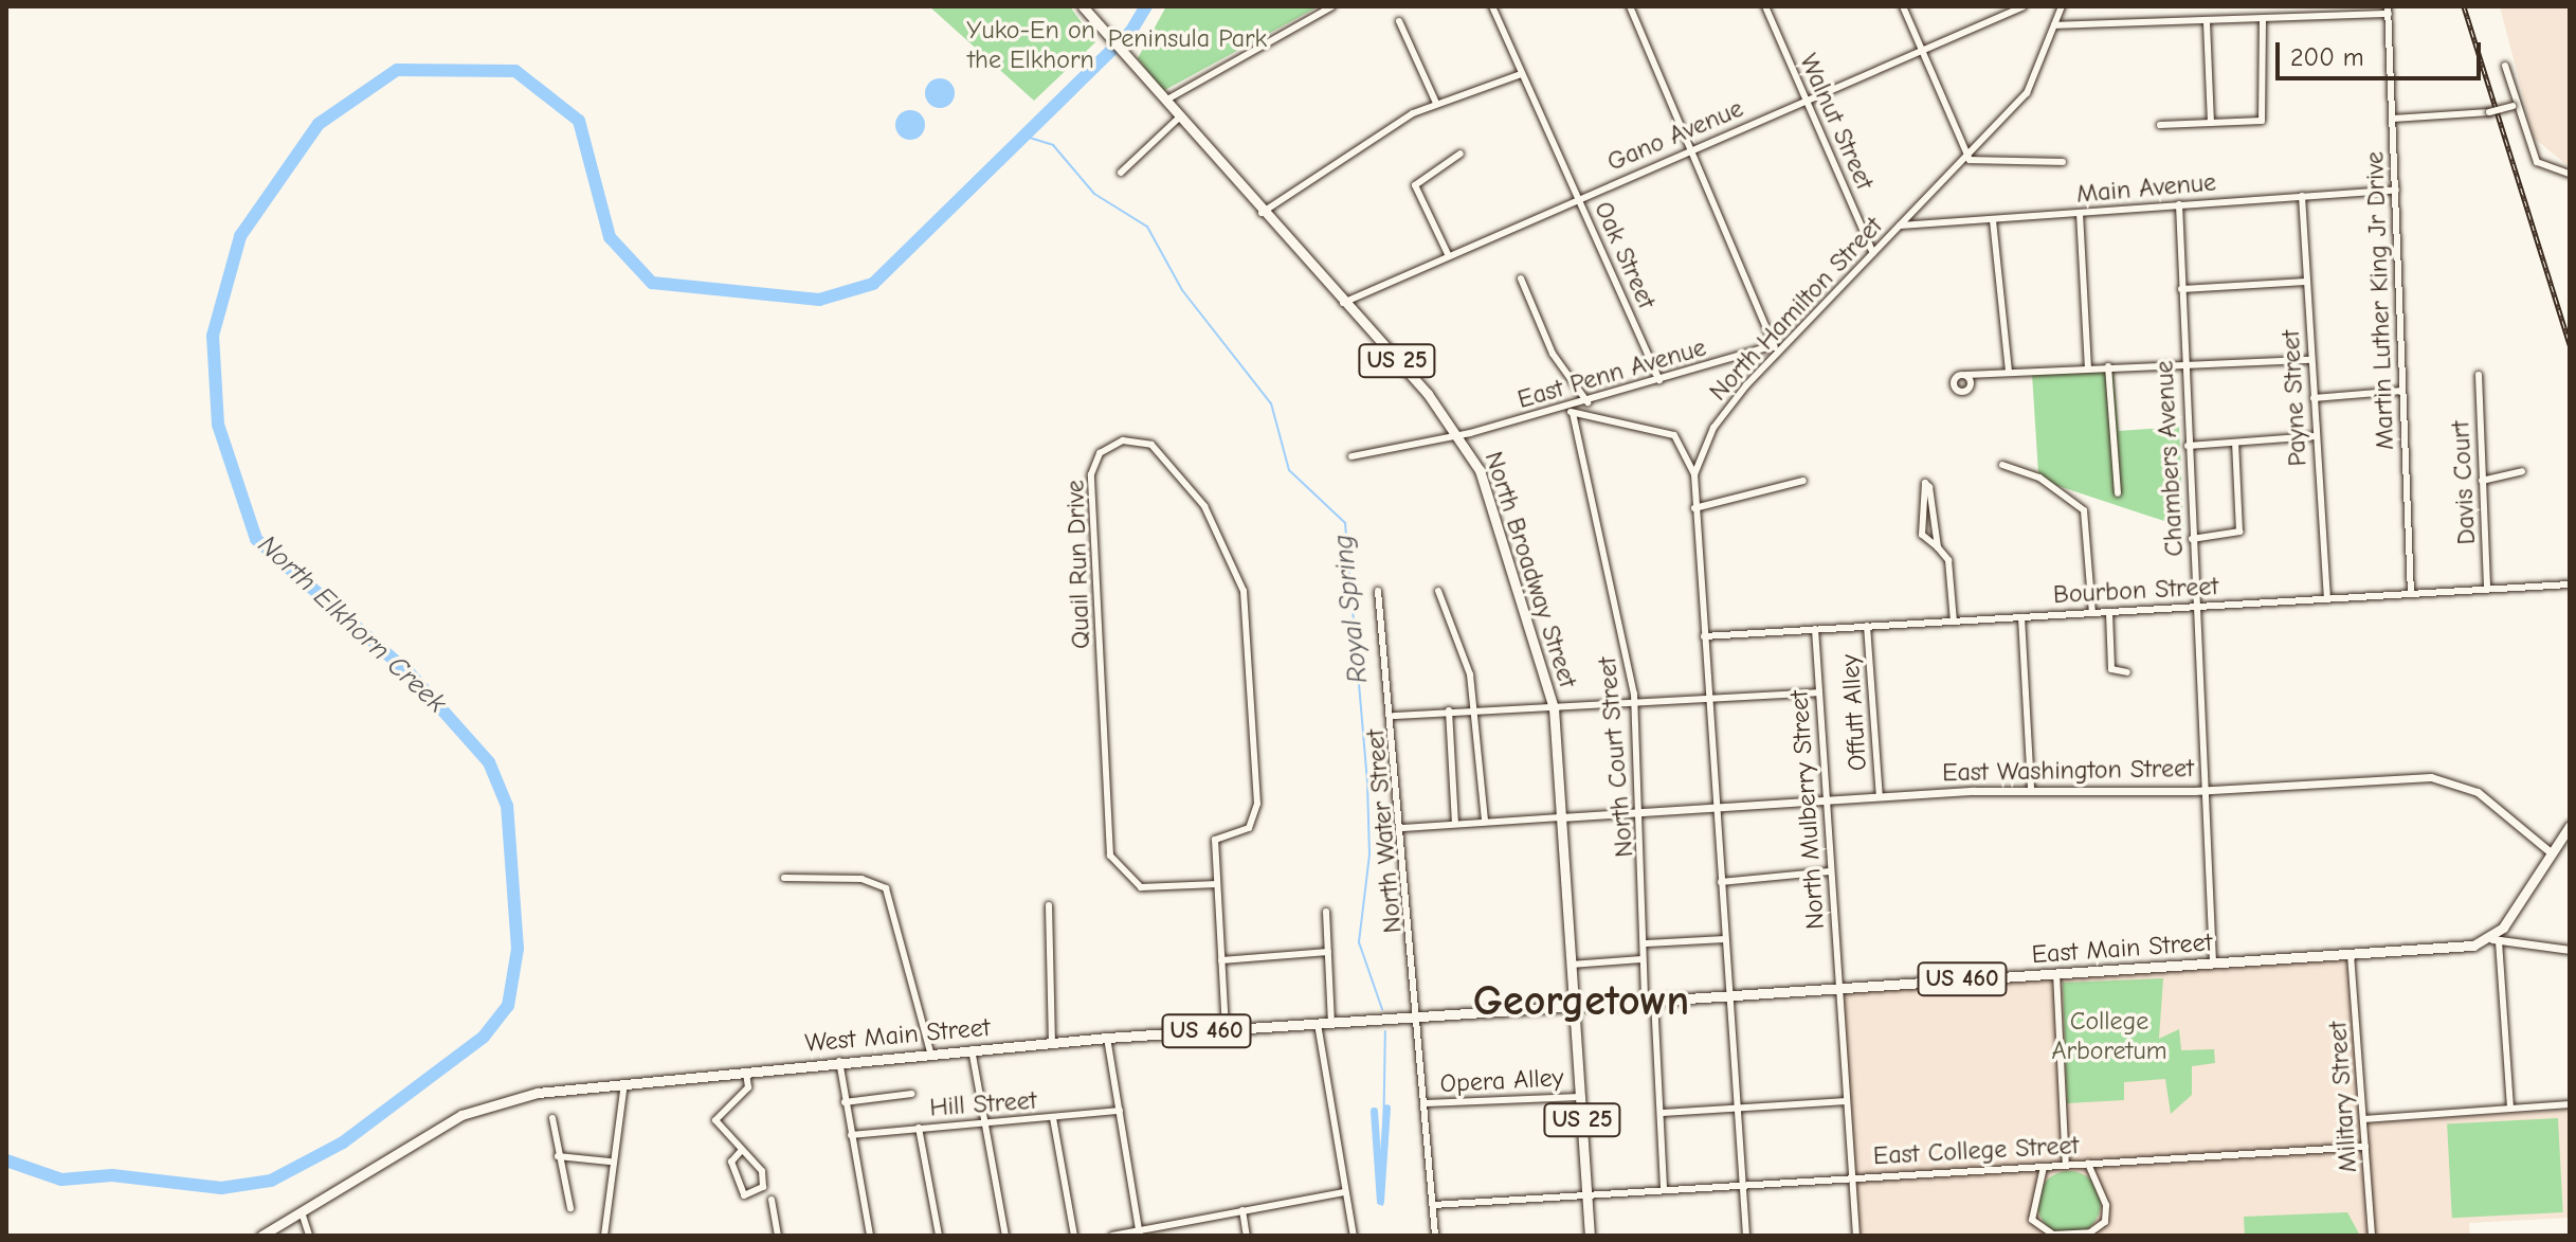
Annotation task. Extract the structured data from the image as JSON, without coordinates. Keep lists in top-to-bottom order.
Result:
{
  "streets": {
    "main road": [
      "US 25",
      "North Broadway Street",
      "East Main Street",
      "US 460",
      "West Main Street"
    ],
    "street": [
      "Walnut Street",
      "Gano Avenue",
      "Main Avenue",
      "Oak Street",
      "Martin Luther King Jr Drive",
      "North Hamilton Street",
      "East Penn Avenue",
      "Payne Street",
      "Chambers Avenue",
      "Davis Court",
      "Quail Run Drive",
      "Bourbon Street",
      "Offutt Alley",
      "North Court Street",
      "East Washington Street",
      "North Mulberry Street",
      "North Water Street",
      "Opera Alley",
      "Military Street",
      "Hill Street",
      "East College Street"
    ]
  },
  "crossings": [
    ["Walnut Street", "Gano Avenue"],
    ["Walnut Street", "North Hamilton Street"],
    ["Gano Avenue", "Oak Street"],
    ["Gano Avenue", "North Broadway Street"],
    ["Main Avenue", "Martin Luther King Jr Drive"],
    ["Main Avenue", "North Hamilton Street"],
    ["Main Avenue", "Payne Street"],
    ["Main Avenue", "Chambers Avenue"],
    ["Oak Street", "East Penn Avenue"],
    ["Martin Luther King Jr Drive", "Bourbon Street"],
    ["North Hamilton Street", "East Penn Avenue"],
    ["North Hamilton Street", "Bourbon Street"],
    ["North Hamilton Street", "East Washington Street"],
    ["North Hamilton Street", "East Main Street"],
    ["North Hamilton Street", "East College Street"],
    ["US 25", "North Broadway Street"],
    ["US 25", "East Washington Street"],
    ["US 25", "East Main Street"],
    ["US 25", "West Main Street"],
    ["US 25", "Opera Alley"],
    ["US 25", "East College Street"],
    ["East Penn Avenue", "North Broadway Street"],
    ["Payne Street", "Bourbon Street"],
    ["Chambers Avenue", "Bourbon Street"],
    ["Chambers Avenue", "East Washington Street"],
    ["Chambers Avenue", "East Main Street"],
    ["Davis Court", "Bourbon Street"],
    ["North Broadway Street", "East Washington Street"],
    ["Bourbon Street", "Offutt Alley"],
    ["Bourbon Street", "North Mulberry Street"],
    ["Offutt Alley", "East Washington Street"],
    ["North Court Street", "East Washington Street"],
    ["North Court Street", "East Main Street"],
    ["North Court Street", "East College Street"],
    ["East Washington Street", "North Mulberry Street"],
    ["North Mulberry Street", "East Main Street"],
    ["North Mulberry Street", "East College Street"],
    ["North Water Street", "West Main Street"],
    ["North Water Street", "Opera Alley"],
    ["North Water Street", "East College Street"],
    ["East Main Street", "West Main Street"],
    ["East Main Street", "Military Street"],
    ["Military Street", "East College Street"]
  ],
  "districts": ["Georgetown"],
  "water": ["Royal Spring", "North Elkhorn Creek"],
  "parks": ["Yuko-En on the Elkhorn", "Peninsula Park", "College Arboretum"],
  "scale_bar": "200 m"
}
